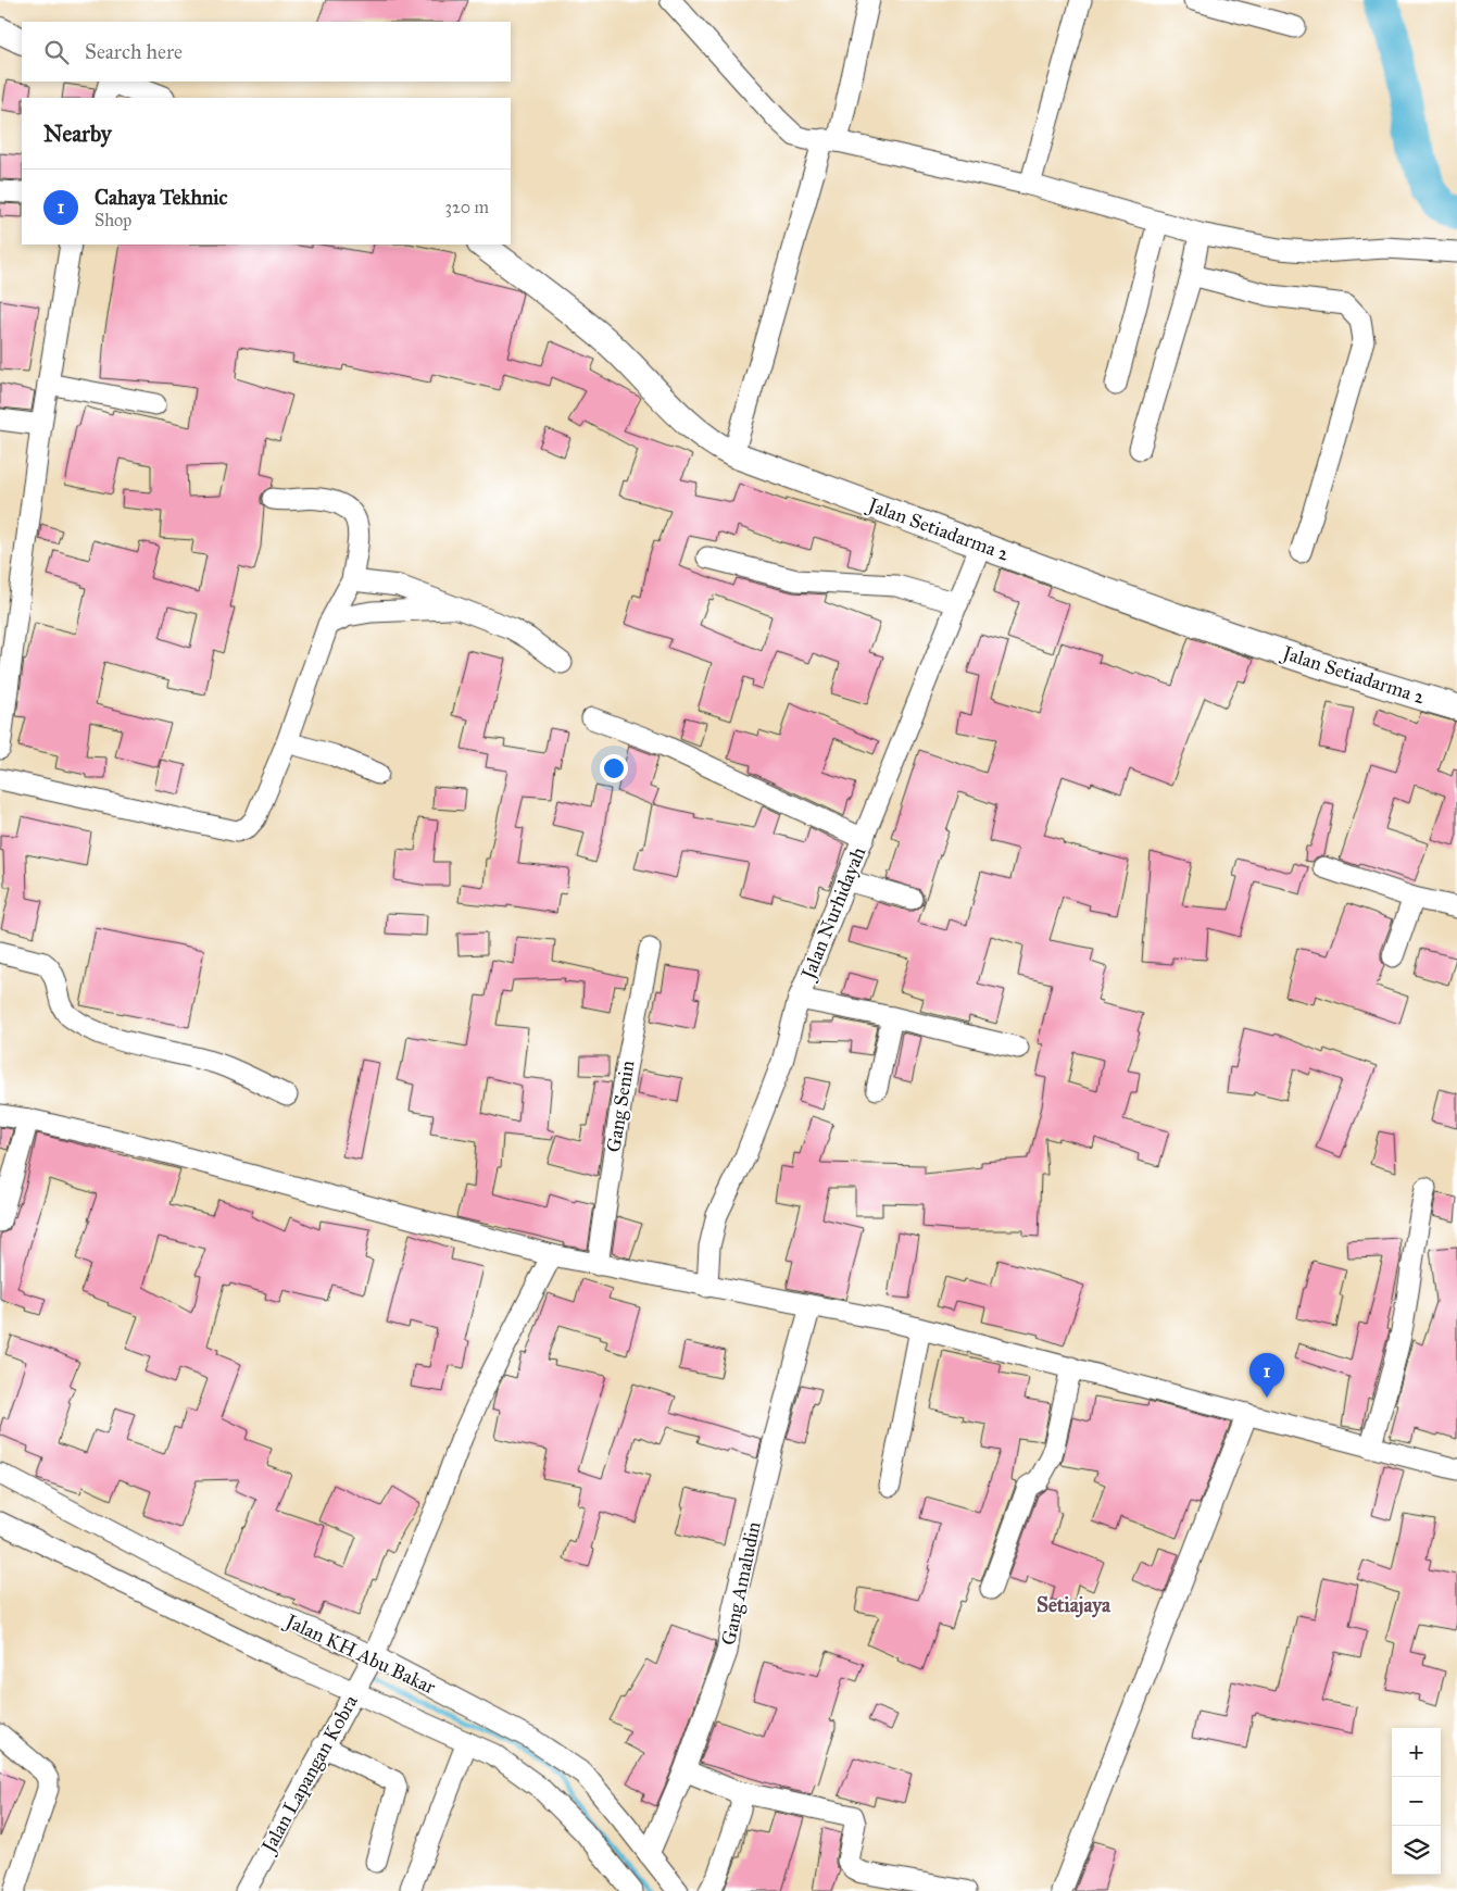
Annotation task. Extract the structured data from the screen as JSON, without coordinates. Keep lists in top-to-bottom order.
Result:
{
  "streets": {
    "main road": ["Jalan Setiadarma 2"],
    "street": [
      "Jalan Nurhidayah",
      "Gang Senin",
      "Gang Amaludin",
      "Jalan KH Abu Bakar",
      "Jalan Lapangan Kobra"
    ]
  },
  "crossings": [
    ["Jalan Setiadarma 2", "Jalan Nurhidayah"],
    ["Gang Amaludin", "Jalan KH Abu Bakar"],
    ["Jalan KH Abu Bakar", "Jalan Lapangan Kobra"]
  ],
  "districts": ["Setiajaya"],
  "page": {
    "search": "Search here",
    "heading": "Nearby",
    "list": [
      {
        "mark": "1",
        "name": "Cahaya Tekhnic",
        "note": "Shop",
        "value": "320 m"
      }
    ],
    "pins": "1",
    "map_buttons": ["+", "−"]
  }
}
